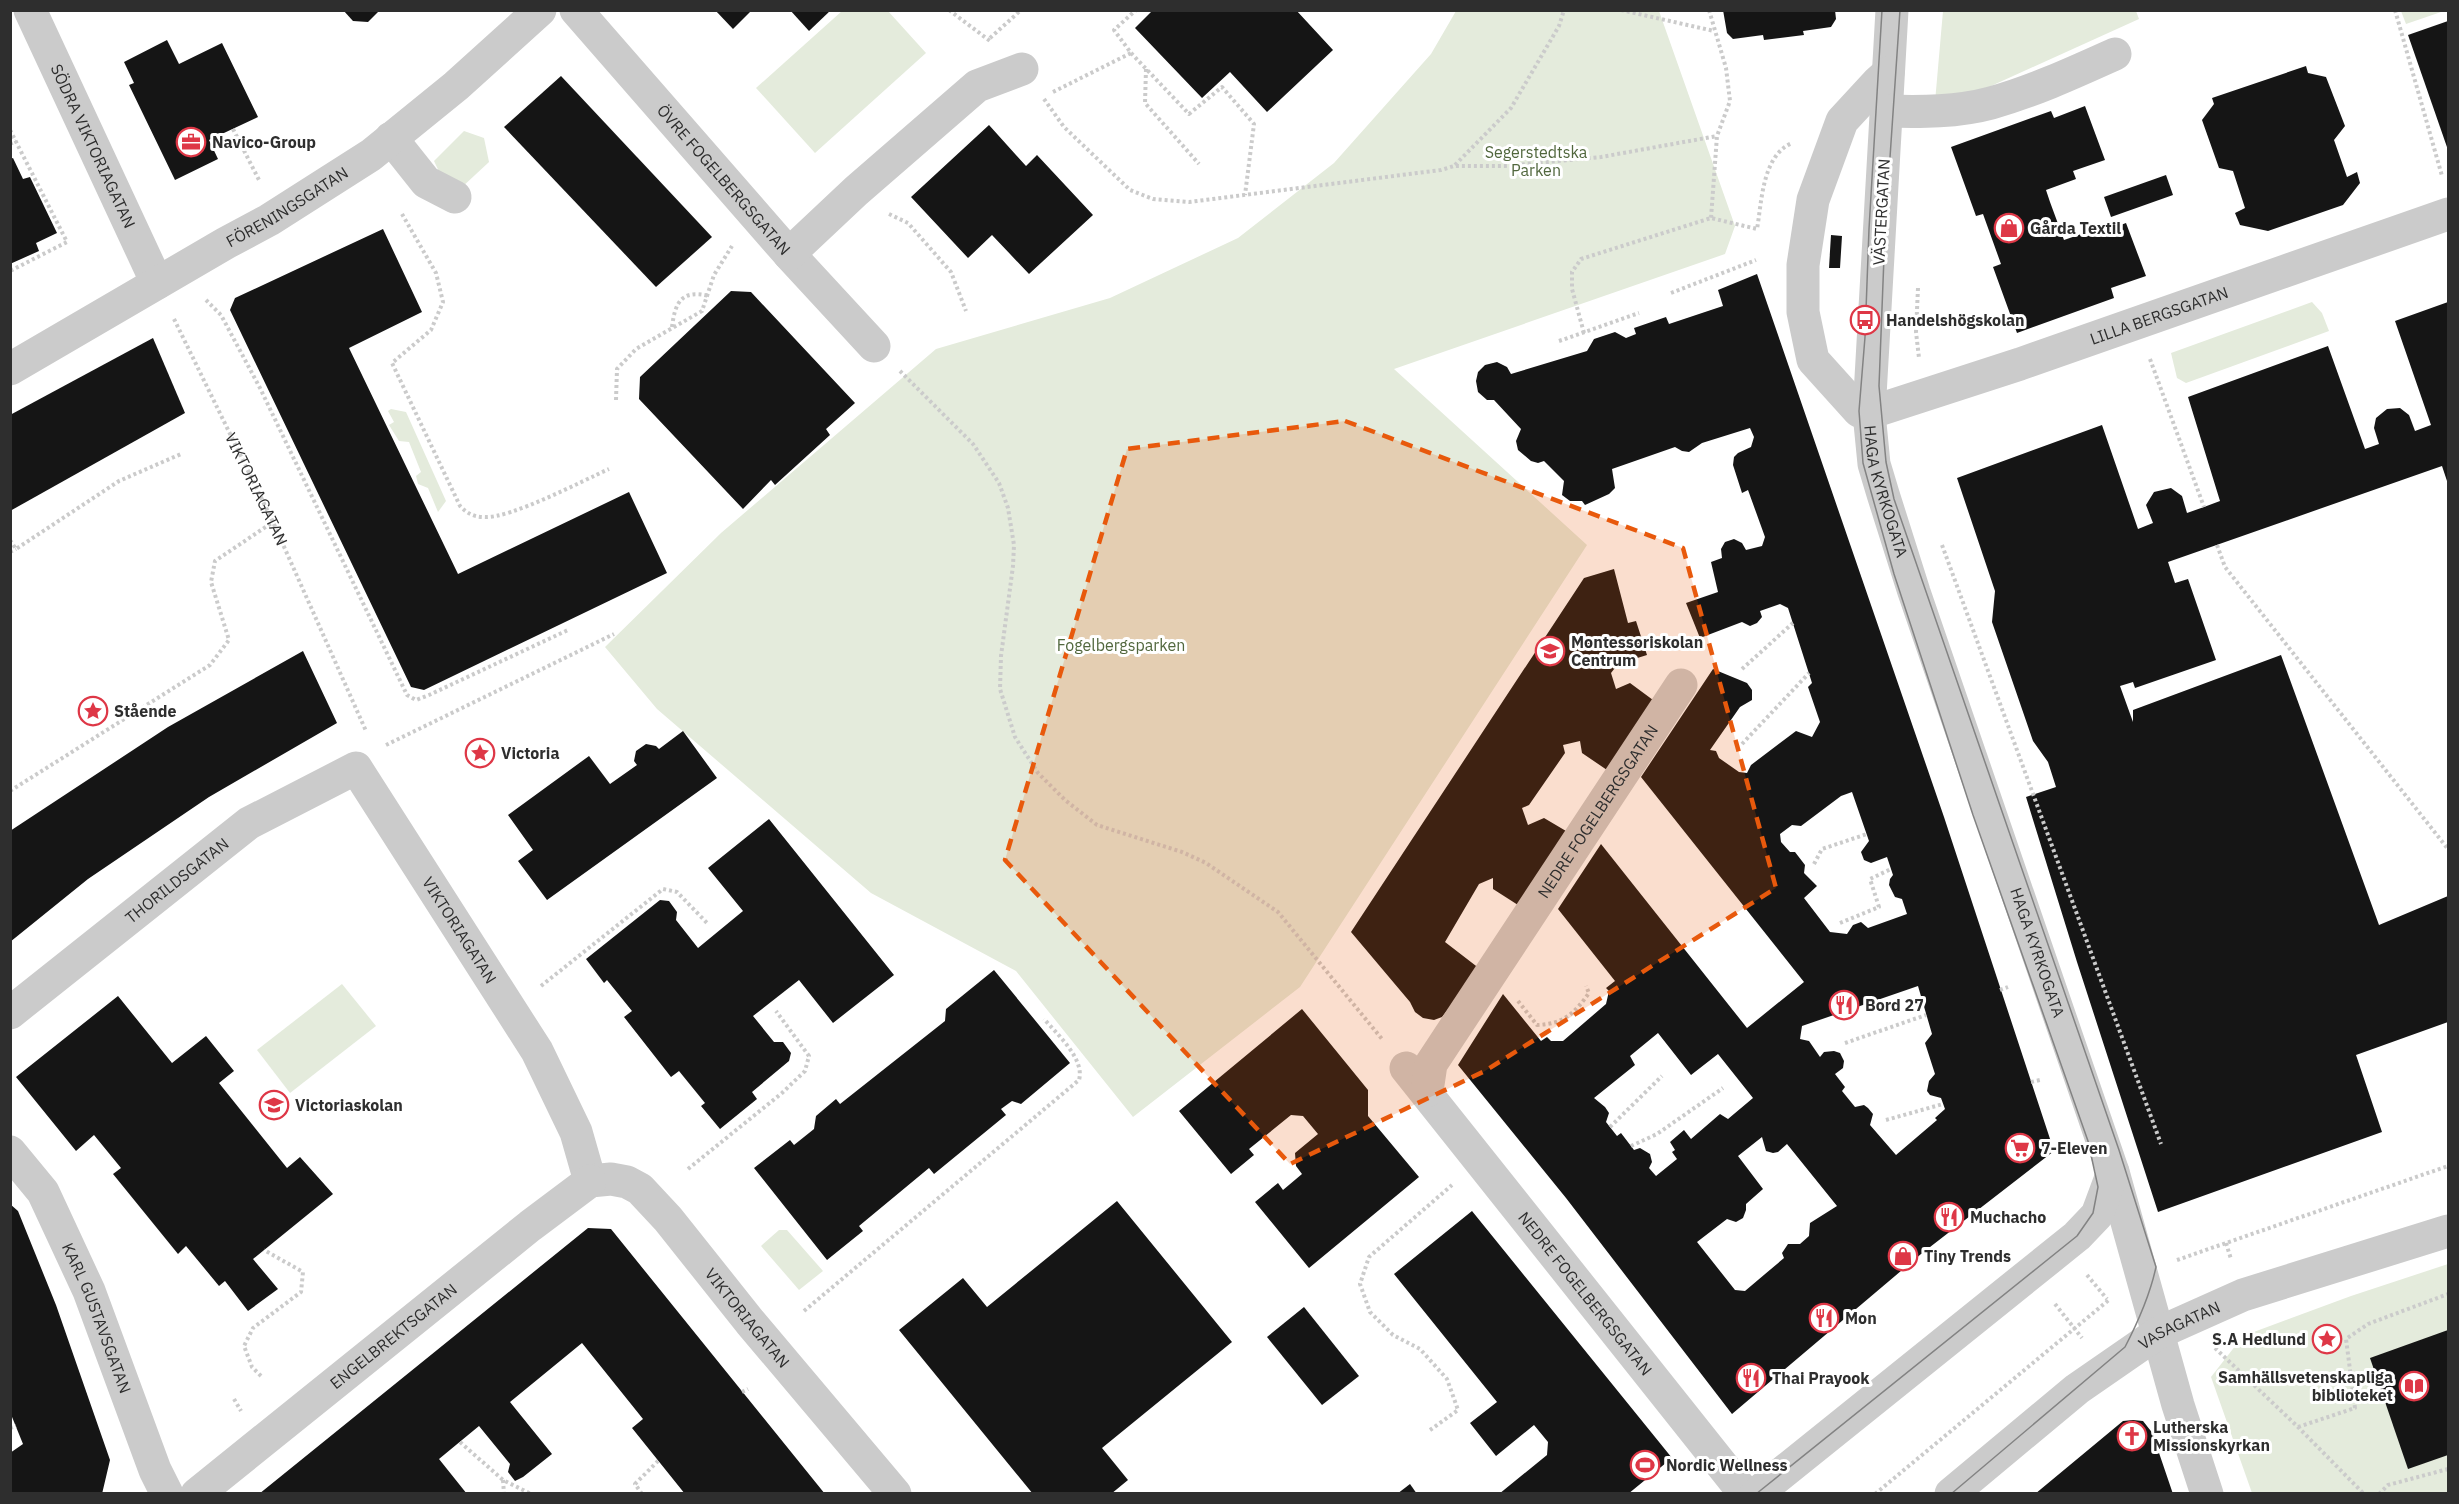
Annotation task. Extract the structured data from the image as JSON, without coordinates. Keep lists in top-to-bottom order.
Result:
{
  "streets": {
    "street": [
      "SÖDRA VIKTORIAGATAN",
      "ÖVRE FOGELBERGSGATAN",
      "FÖRENINGSGATAN",
      "VÄSTERGATAN",
      "LILLA BERGSGATAN",
      "VIKTORIAGATAN",
      "HAGA KYRKOGATA",
      "NEDRE FOGELBERGSGATAN",
      "THORILDSGATAN",
      "KARL GUSTAVSGATAN",
      "VASAGATAN",
      "ENGELBREKTSGATAN"
    ]
  },
  "crossings": [
    ["SÖDRA VIKTORIAGATAN", "FÖRENINGSGATAN"],
    ["SÖDRA VIKTORIAGATAN", "VIKTORIAGATAN"],
    ["FÖRENINGSGATAN", "VIKTORIAGATAN"],
    ["VÄSTERGATAN", "LILLA BERGSGATAN"],
    ["VÄSTERGATAN", "HAGA KYRKOGATA"],
    ["LILLA BERGSGATAN", "HAGA KYRKOGATA"],
    ["VIKTORIAGATAN", "THORILDSGATAN"],
    ["VIKTORIAGATAN", "ENGELBREKTSGATAN"],
    ["HAGA KYRKOGATA", "VASAGATAN"]
  ],
  "parks": ["Segerstedtska Parken", "Fogelbergsparken"],
  "places": {
    "office": ["Navico-Group"],
    "shop": ["Gårda Textil", "Tiny Trends"],
    "bus stop": ["Handelshögskolan"],
    "school or university": ["Montessoriskolan Centrum", "Victoriaskolan"],
    "place": ["Stående", "Victoria", "S.A Hedlund"],
    "restaurant": [
      "Bord 27",
      "Muchacho",
      "Mon",
      "Thai Prayook"
    ],
    "supermarket": ["7-Eleven"],
    "library": ["Samhällsvetenskapliga biblioteket"],
    "church": ["Lutherska Missionskyrkan"],
    "sports": ["Nordic Wellness"]
  }
}
